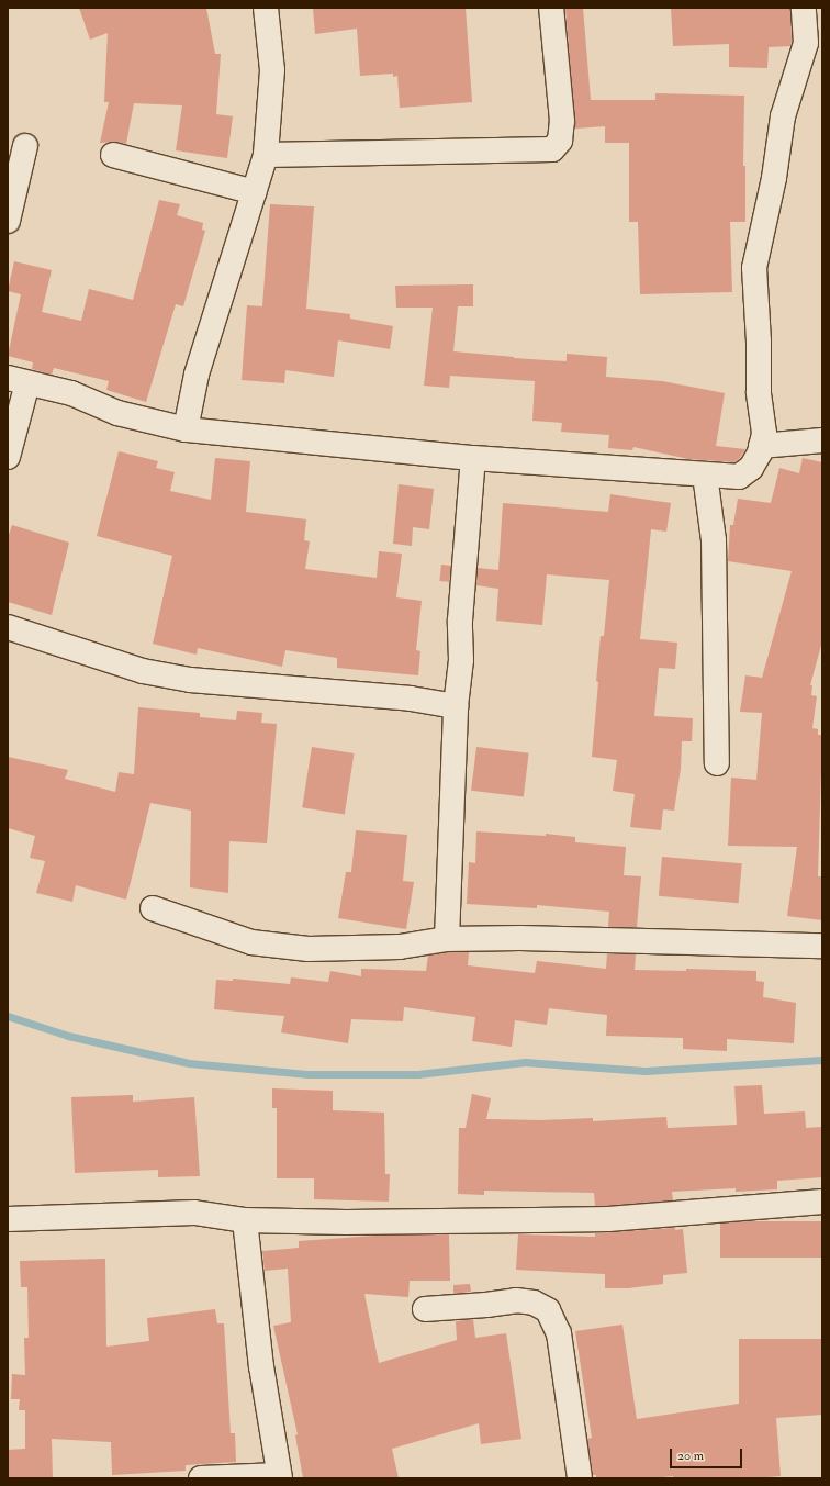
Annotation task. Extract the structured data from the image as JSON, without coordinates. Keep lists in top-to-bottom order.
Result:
{
  "scale_bar": "20 m"
}
